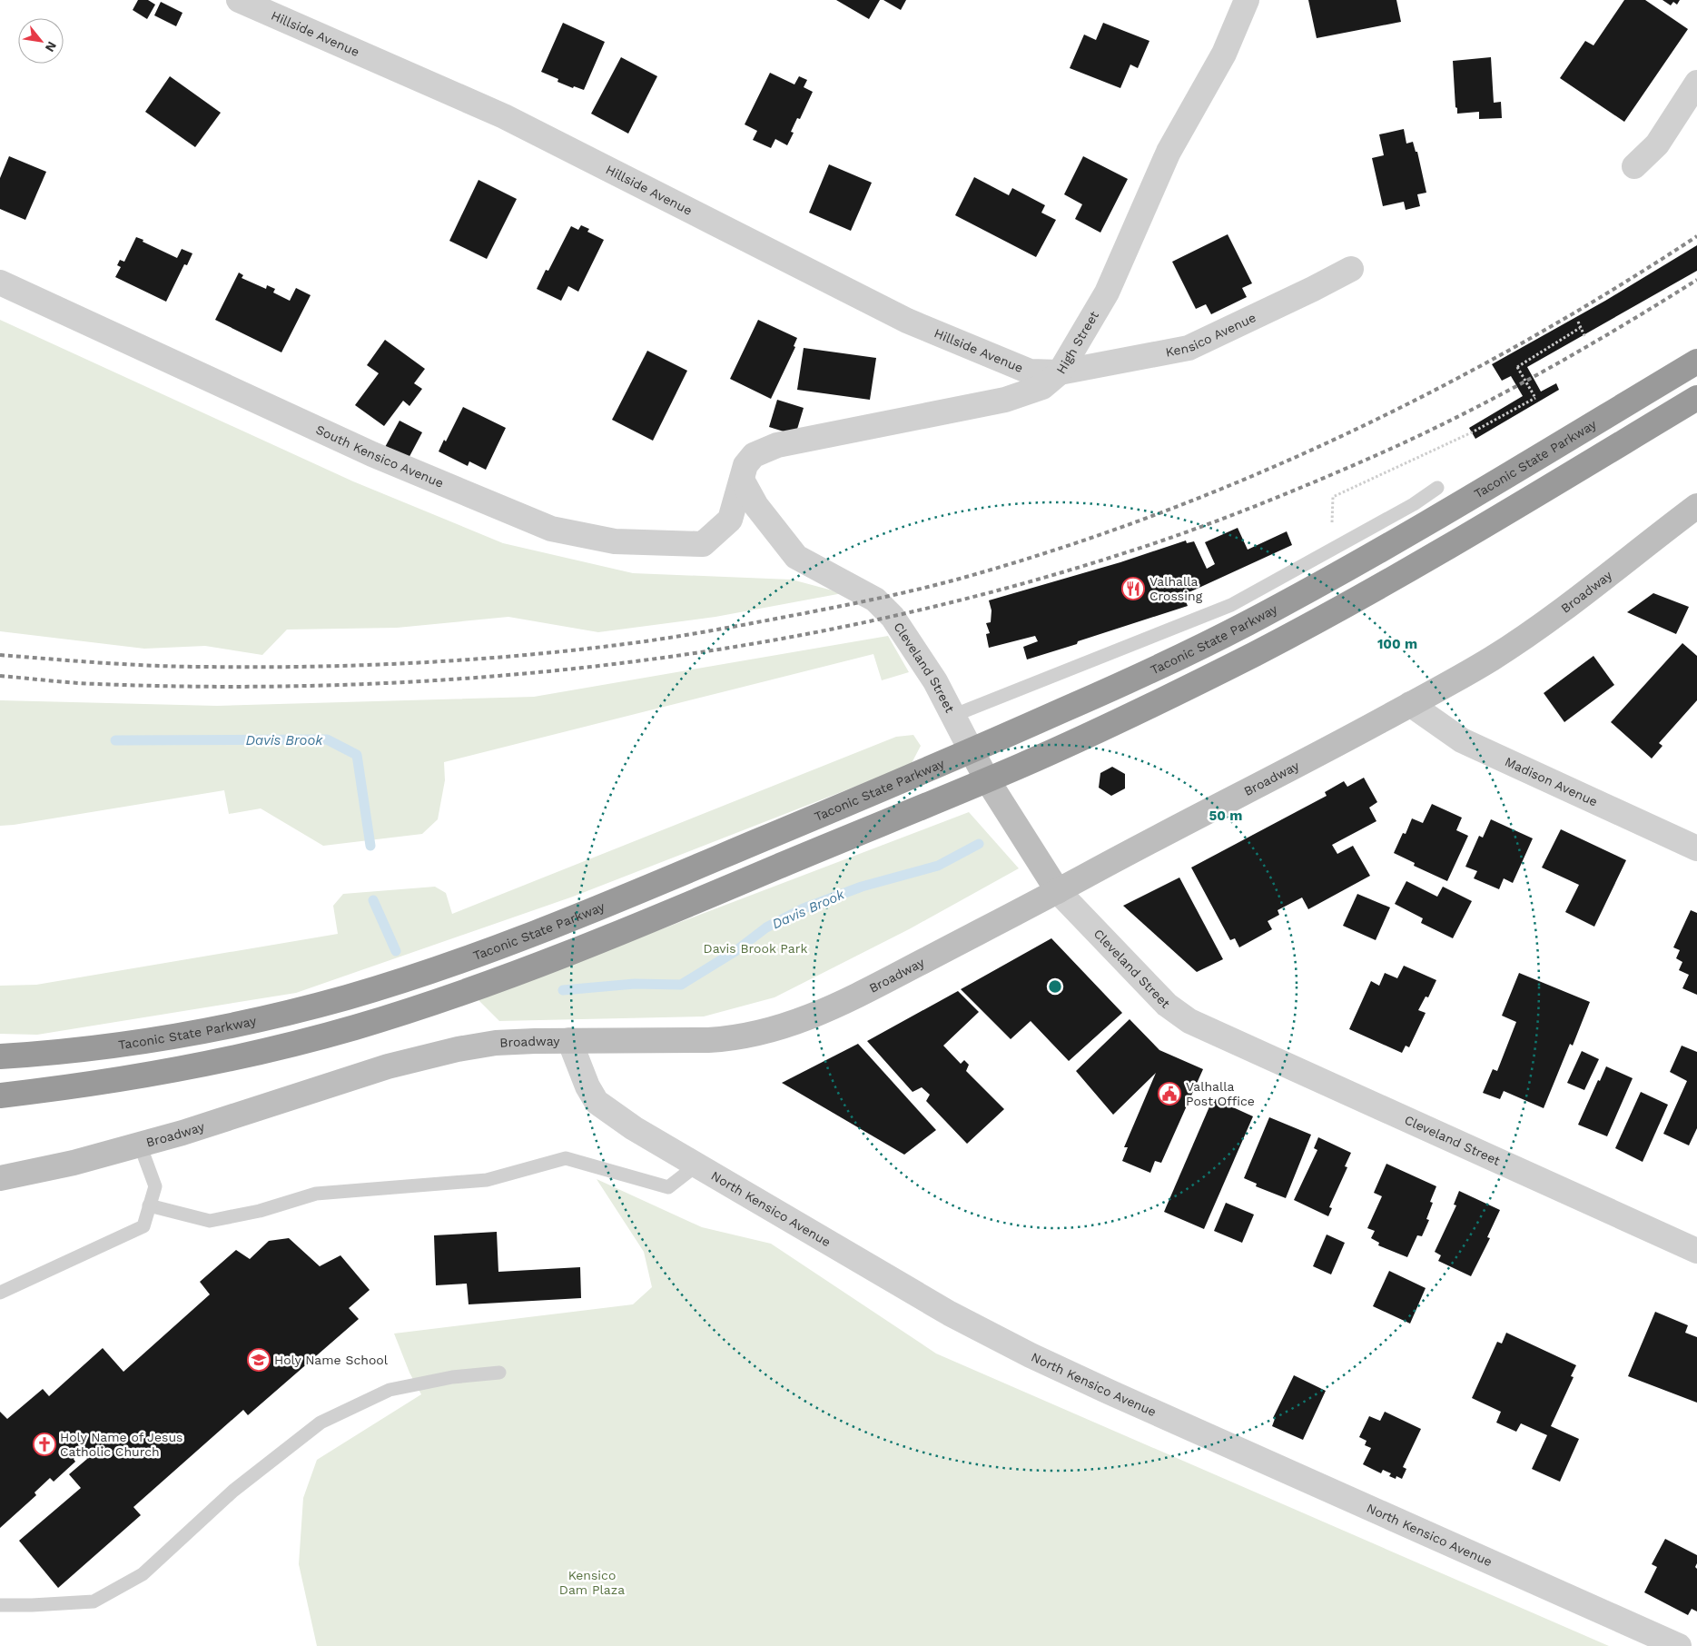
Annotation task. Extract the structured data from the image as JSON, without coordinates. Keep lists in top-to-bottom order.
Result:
{
  "streets": {
    "highway": ["Taconic State Parkway"],
    "street": [
      "Hillside Avenue",
      "Kensico Avenue",
      "High Street",
      "South Kensico Avenue",
      "Broadway",
      "Cleveland Street",
      "Madison Avenue",
      "North Kensico Avenue"
    ]
  },
  "crossings": [
    ["Hillside Avenue", "Kensico Avenue"],
    ["Hillside Avenue", "High Street"],
    ["Kensico Avenue", "High Street"],
    ["High Street", "South Kensico Avenue"],
    ["High Street", "Cleveland Street"],
    ["South Kensico Avenue", "Cleveland Street"],
    ["Taconic State Parkway", "Cleveland Street"],
    ["Broadway", "Cleveland Street"],
    ["Broadway", "Madison Avenue"],
    ["Broadway", "North Kensico Avenue"]
  ],
  "water": ["Davis Brook"],
  "parks": ["Davis Brook Park", "Kensico Dam Plaza"],
  "places": {
    "restaurant": ["Valhalla Crossing"],
    "public building": ["Valhalla Post Office"],
    "school or university": ["Holy Name School"],
    "church": ["Holy Name of Jesus Catholic Church"]
  },
  "north": "bottom right",
  "rings": ["100 m", "50 m"]
}
